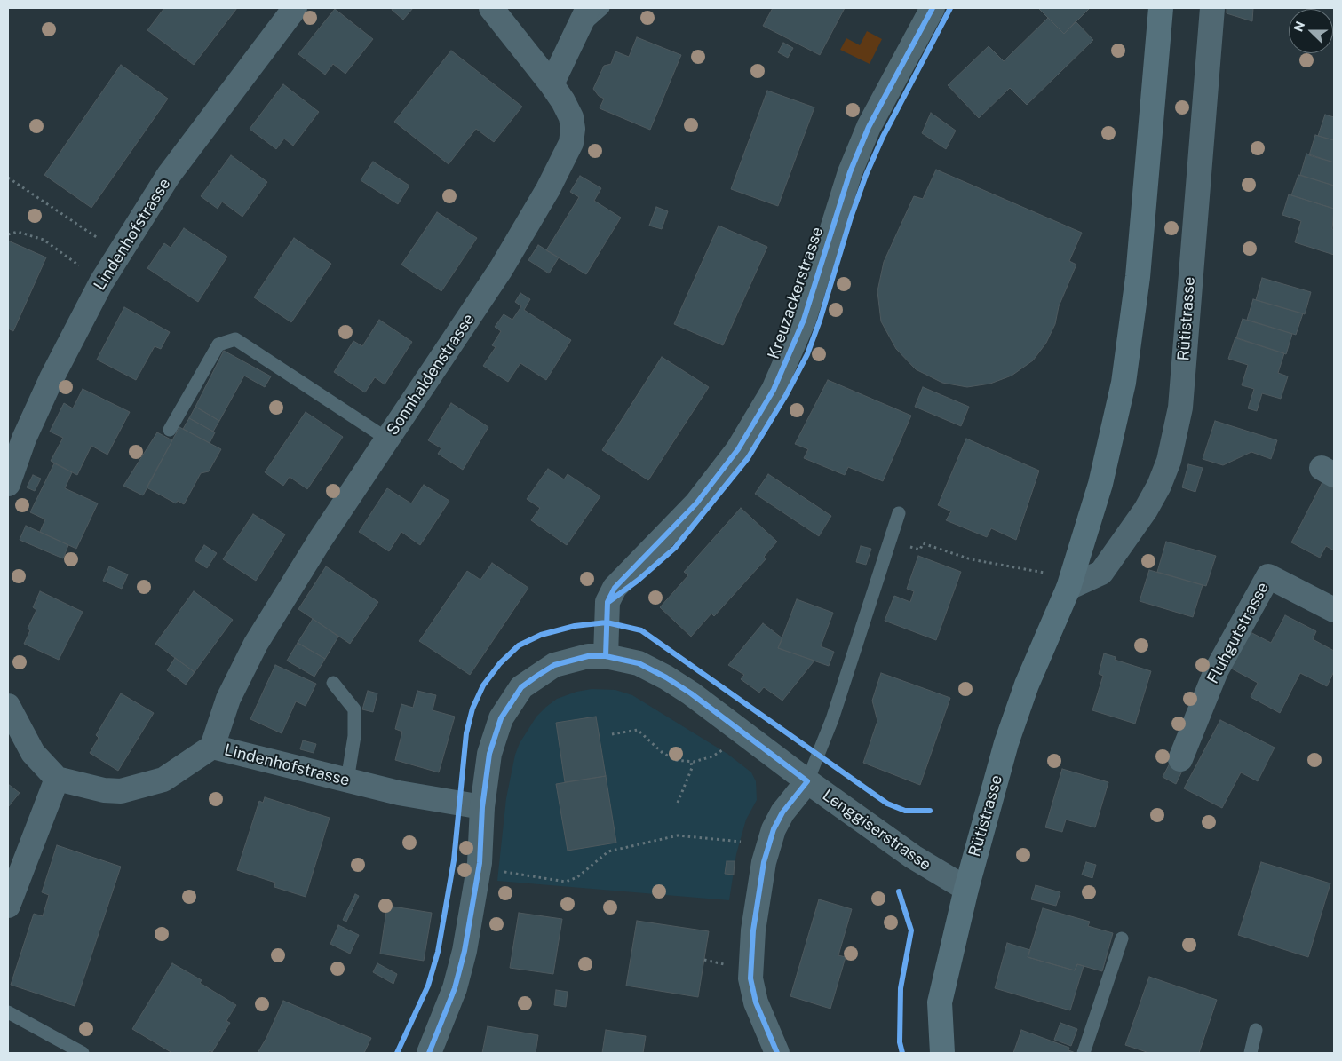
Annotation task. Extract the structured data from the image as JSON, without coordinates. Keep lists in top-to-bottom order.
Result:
{
  "streets": {
    "main road": ["Rütistrasse"],
    "street": [
      "Lindenhofstrasse",
      "Kreuzackerstrasse",
      "Sonnhaldenstrasse",
      "Fluhgutstrasse",
      "Lenggiserstrasse"
    ]
  },
  "crossings": [
    ["Lindenhofstrasse", "Sonnhaldenstrasse"],
    ["Lindenhofstrasse", "Lenggiserstrasse"],
    ["Kreuzackerstrasse", "Lenggiserstrasse"],
    ["Rütistrasse", "Lenggiserstrasse"]
  ],
  "north": "left"
}
